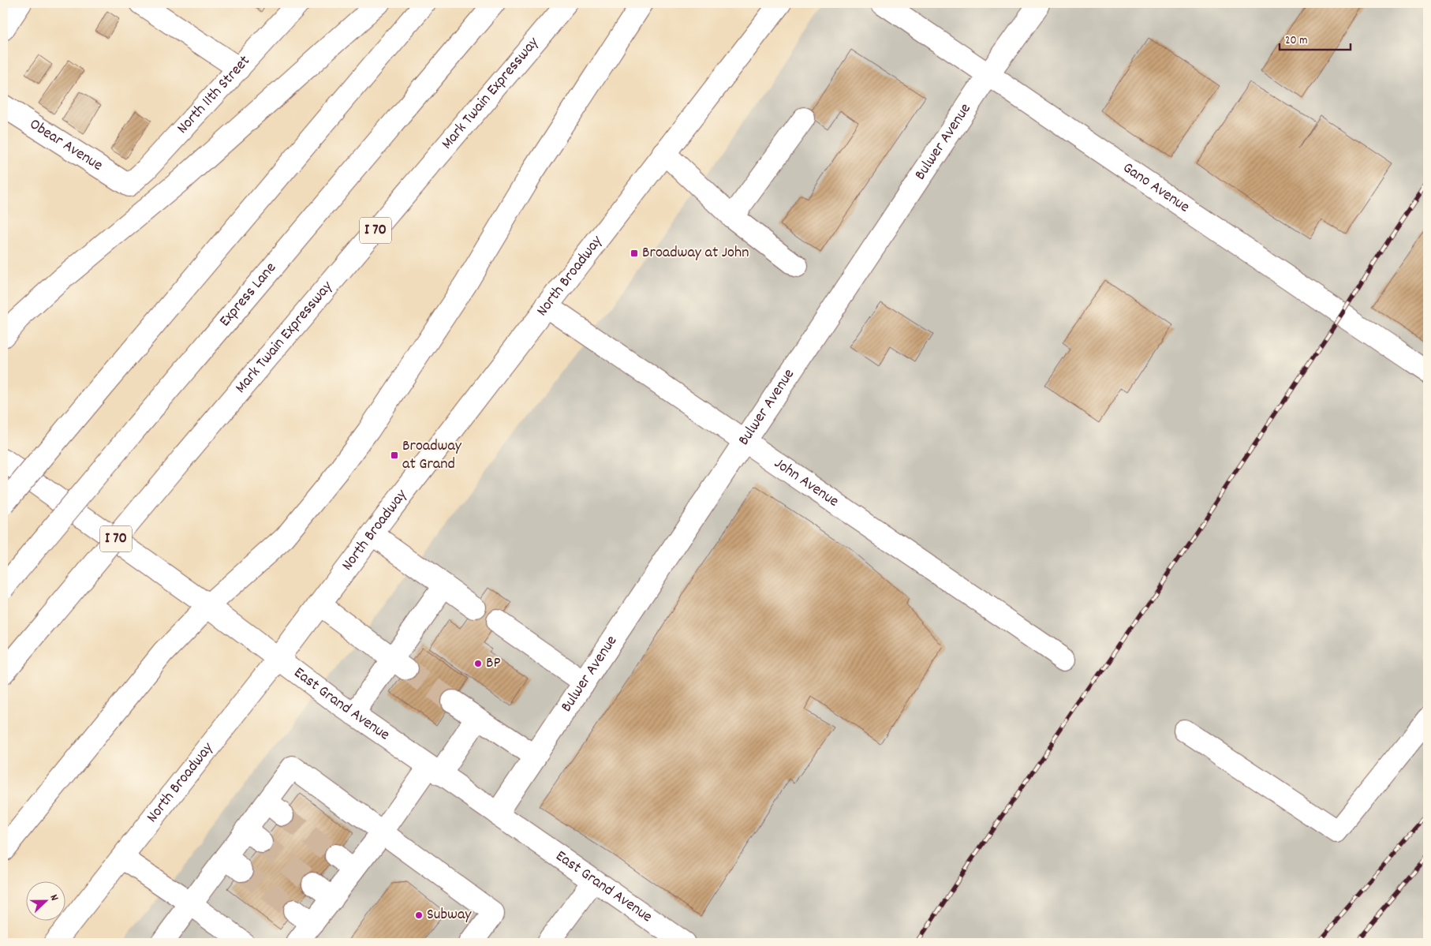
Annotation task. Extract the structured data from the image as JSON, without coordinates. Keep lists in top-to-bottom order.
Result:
{
  "streets": {
    "main road": [
      "Mark Twain Expressway",
      "North 11th Street",
      "Bulwer Avenue",
      "Obear Avenue",
      "Gano Avenue",
      "I 70",
      "North Broadway",
      "Express Lane",
      "John Avenue",
      "East Grand Avenue"
    ]
  },
  "crossings": [
    ["North 11th Street", "Obear Avenue"],
    ["Bulwer Avenue", "Gano Avenue"],
    ["Bulwer Avenue", "John Avenue"],
    ["Bulwer Avenue", "East Grand Avenue"],
    ["North Broadway", "John Avenue"],
    ["North Broadway", "East Grand Avenue"]
  ],
  "places": {
    "transit": ["Broadway at John", "Broadway at Grand"],
    "other": ["BP", "Subway"]
  },
  "scale_bar": "20 m",
  "north": "right"
}
